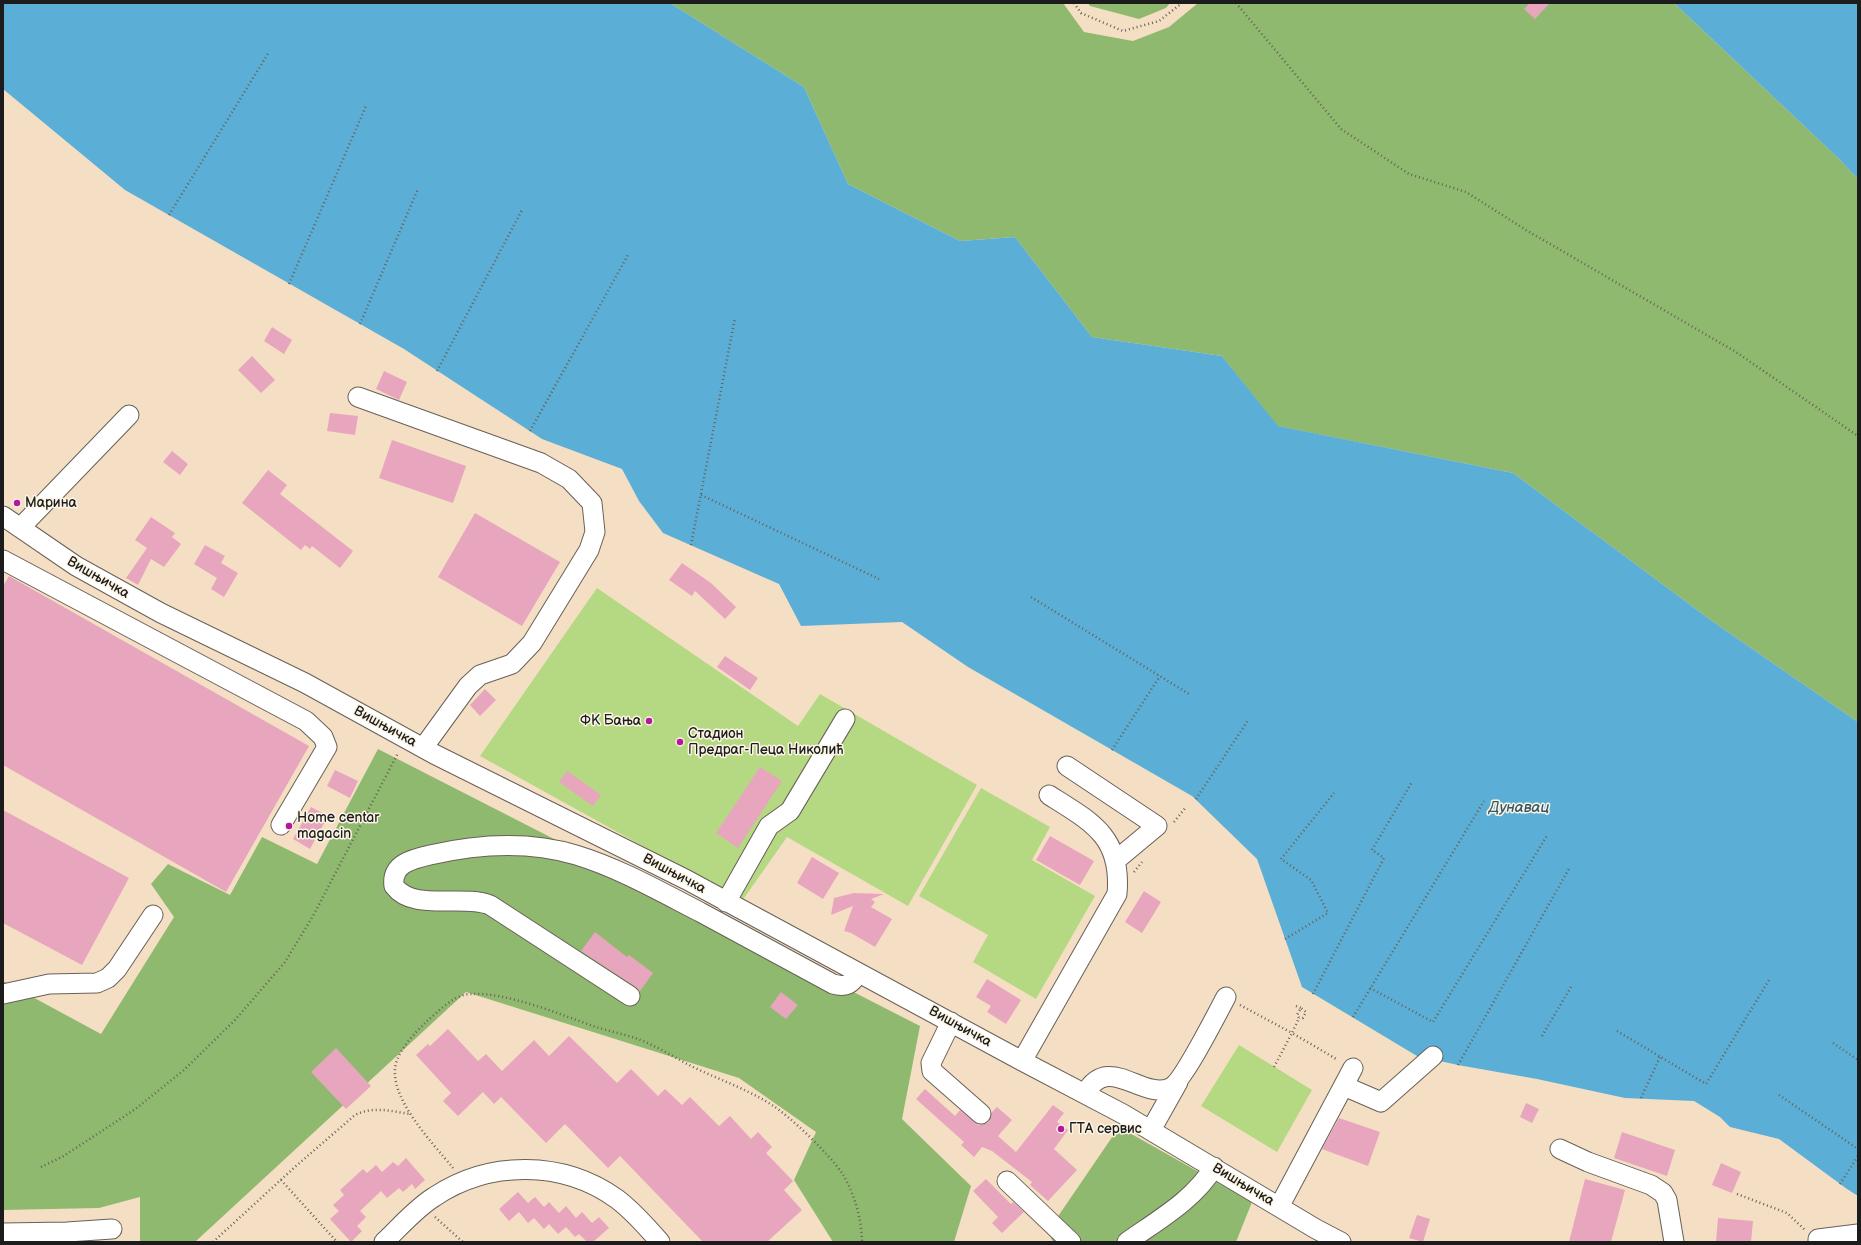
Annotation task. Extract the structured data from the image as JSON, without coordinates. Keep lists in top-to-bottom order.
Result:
{
  "streets": {
    "street": ["Вишњичка"]
  },
  "water": ["Дунавац"],
  "places": [
    "Марина",
    "ФК Бања",
    "Стадион Предраг-Пеца Николић",
    "Home centar magacin",
    "ГТА сервис"
  ]
}
